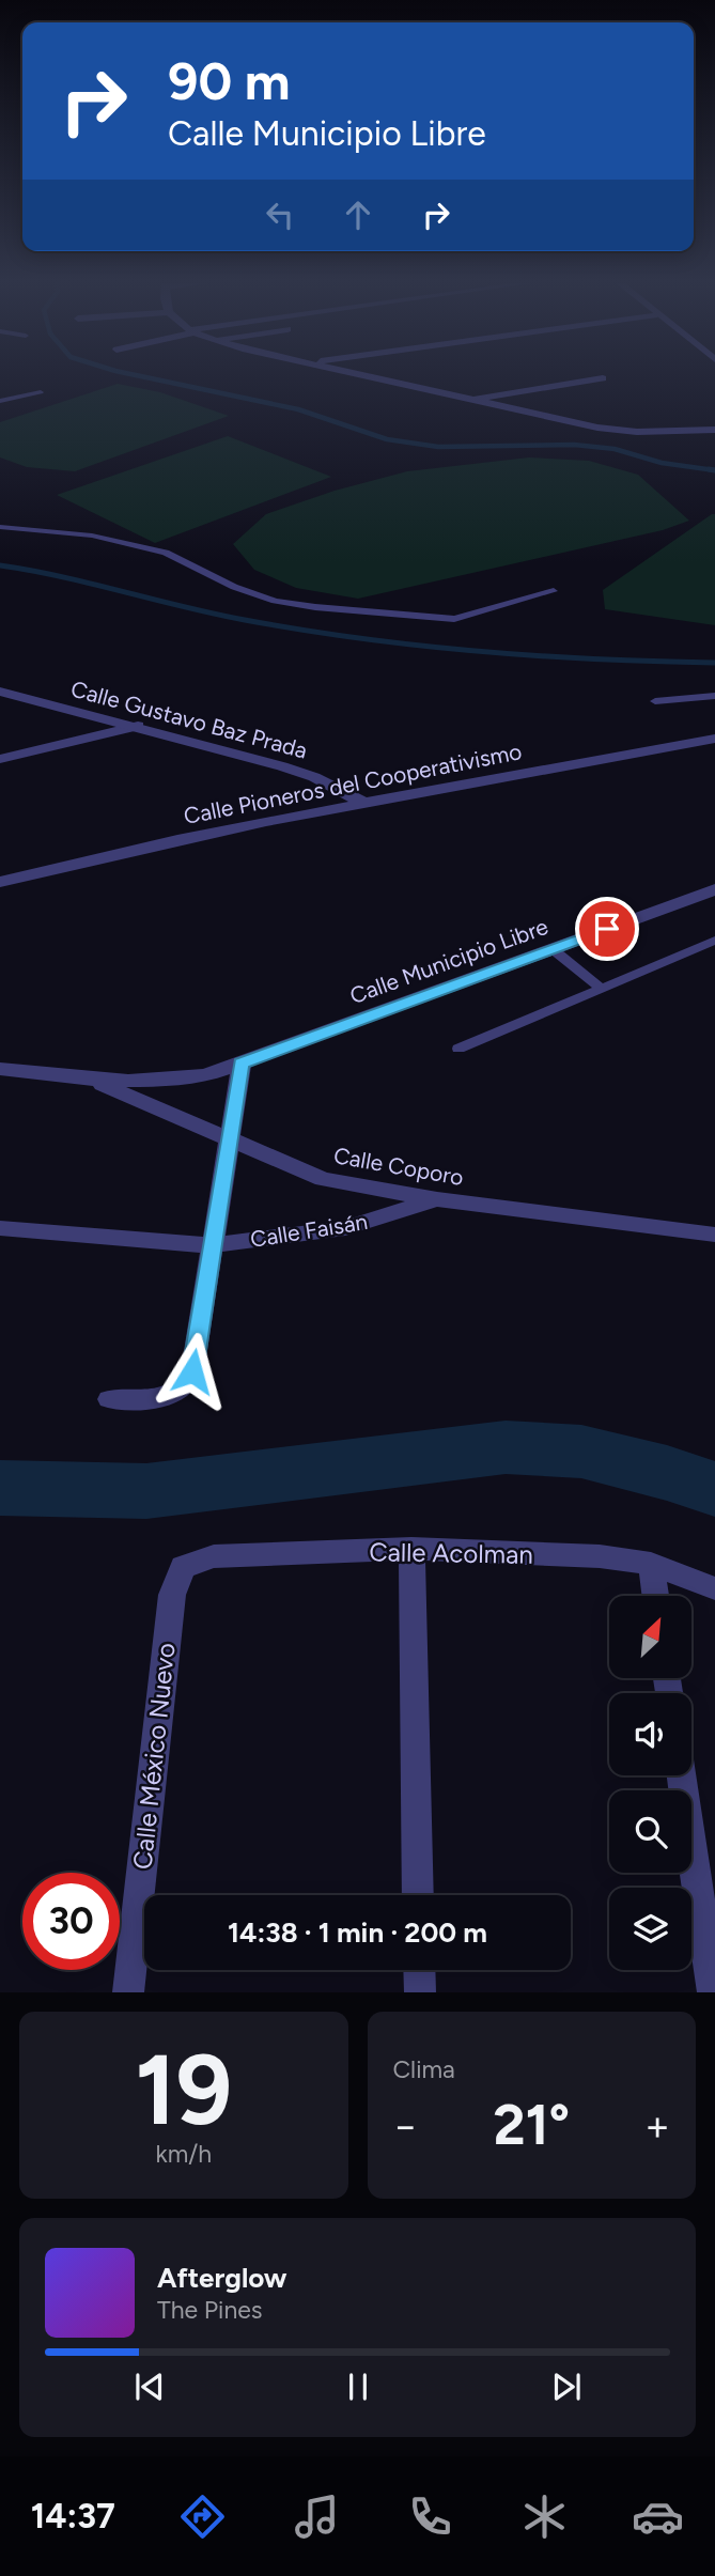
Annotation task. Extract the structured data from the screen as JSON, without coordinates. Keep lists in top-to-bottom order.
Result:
{
  "streets": {
    "street": [
      "Calle Gustavo Baz Prada",
      "Calle Pioneros del Cooperativismo",
      "Calle Municipio Libre",
      "Calle Coporo",
      "Calle Faisán",
      "Calle Acolman",
      "Calle México Nuevo"
    ]
  },
  "crossings": [
    ["Calle Gustavo Baz Prada", "Calle Pioneros del Cooperativismo"],
    ["Calle Municipio Libre", "Calle Coporo"],
    ["Calle Coporo", "Calle Faisán"],
    ["Calle Acolman", "Calle México Nuevo"]
  ],
  "north": "top right",
  "page": {
    "turn": ["90 m", "Calle Municipio Libre"],
    "limit": "30",
    "trip": "14:38 · 1 min · 200 m",
    "tile": [
      ["19", "km/h"],
      "Clima"
    ],
    "heat": ["−", "21°", "+"],
    "song": ["Afterglow", "The Pines"],
    "tabs": "14:37"
  }
}
